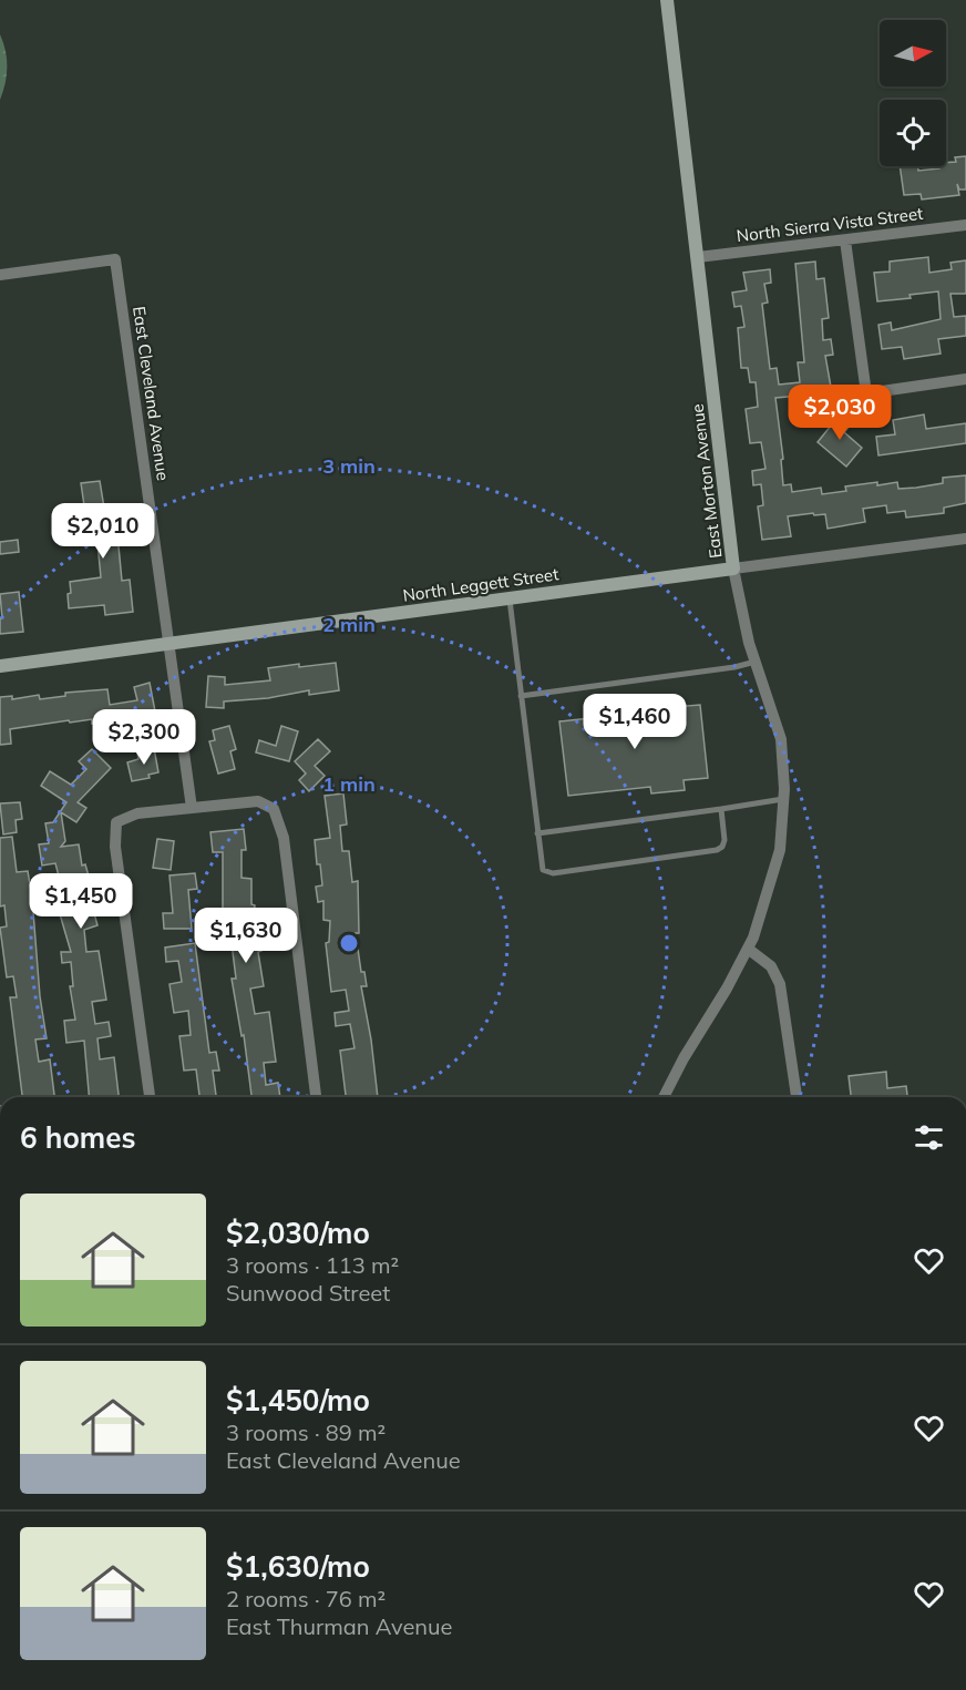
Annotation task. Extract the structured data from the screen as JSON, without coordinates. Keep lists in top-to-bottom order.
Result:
{
  "streets": {
    "street": [
      "North Sierra Vista Street",
      "East Cleveland Avenue",
      "East Morton Avenue",
      "North Leggett Street"
    ]
  },
  "crossings": [
    ["North Sierra Vista Street", "East Morton Avenue"],
    ["East Cleveland Avenue", "North Leggett Street"],
    ["East Morton Avenue", "North Leggett Street"]
  ],
  "north": "right",
  "page": {
    "price": [
      "$2,030",
      "$2,010",
      "$1,460",
      "$2,300",
      "$1,450",
      "$1,630"
    ],
    "heading": "6 homes",
    "list": [
      {
        "name": "$2,030/mo",
        "note": "3 rooms · 113 m² · Sunwood Street"
      },
      {
        "name": "$1,450/mo",
        "note": "3 rooms · 89 m² · East Cleveland Avenue"
      },
      {
        "name": "$1,630/mo",
        "note": "2 rooms · 76 m² · East Thurman Avenue"
      }
    ]
  },
  "rings": ["3 min", "2 min", "1 min"]
}
